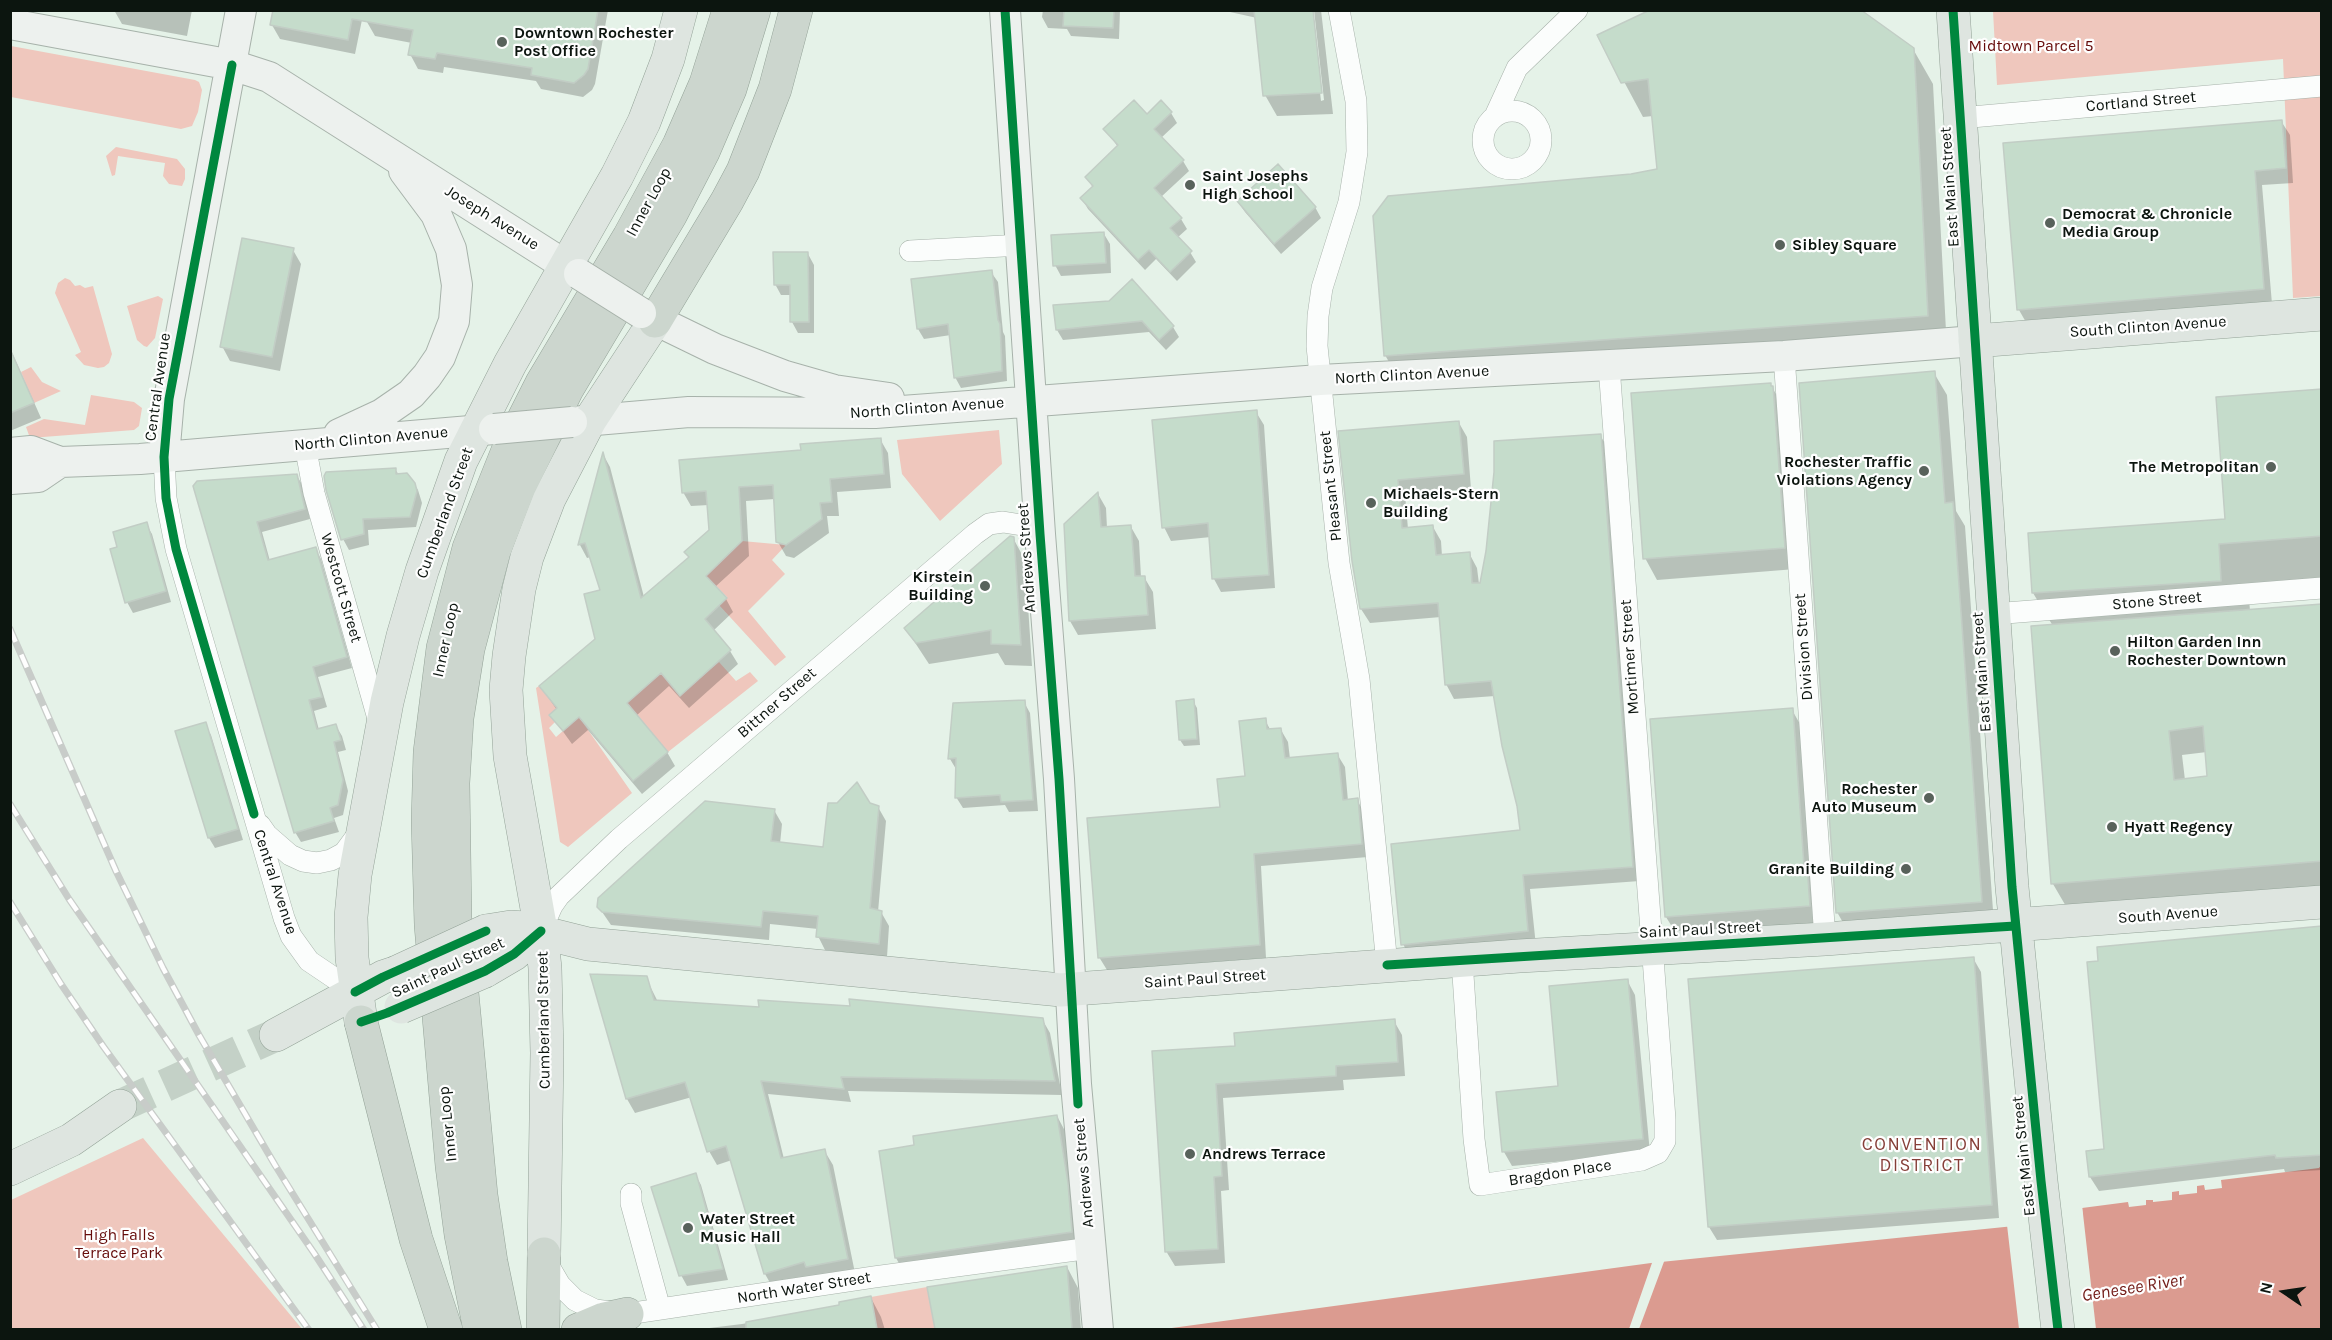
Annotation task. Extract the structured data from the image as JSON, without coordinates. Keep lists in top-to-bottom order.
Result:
{
  "streets": {
    "highway": ["Inner Loop"],
    "main road": [
      "East Main Street",
      "Joseph Avenue",
      "South Clinton Avenue",
      "North Clinton Avenue",
      "Central Avenue",
      "Cumberland Street",
      "Andrews Street",
      "South Avenue",
      "Saint Paul Street"
    ],
    "street": [
      "Cortland Street",
      "Pleasant Street",
      "Westcott Street",
      "Stone Street",
      "Division Street",
      "Mortimer Street",
      "Bittner Street",
      "Bragdon Place",
      "North Water Street"
    ]
  },
  "crossings": [
    ["Cortland Street", "East Main Street"],
    ["East Main Street", "South Clinton Avenue"],
    ["East Main Street", "North Clinton Avenue"],
    ["East Main Street", "Stone Street"],
    ["East Main Street", "South Avenue"],
    ["East Main Street", "Saint Paul Street"],
    ["Joseph Avenue", "North Clinton Avenue"],
    ["Joseph Avenue", "Central Avenue"],
    ["Joseph Avenue", "Cumberland Street"],
    ["South Clinton Avenue", "North Clinton Avenue"],
    ["North Clinton Avenue", "Central Avenue"],
    ["North Clinton Avenue", "Pleasant Street"],
    ["North Clinton Avenue", "Cumberland Street"],
    ["North Clinton Avenue", "Andrews Street"],
    ["North Clinton Avenue", "Westcott Street"],
    ["North Clinton Avenue", "Division Street"],
    ["North Clinton Avenue", "Mortimer Street"],
    ["Central Avenue", "Cumberland Street"],
    ["Central Avenue", "Saint Paul Street"],
    ["Pleasant Street", "Saint Paul Street"],
    ["Cumberland Street", "Westcott Street"],
    ["Cumberland Street", "Bittner Street"],
    ["Cumberland Street", "Saint Paul Street"],
    ["Cumberland Street", "North Water Street"],
    ["Andrews Street", "Bittner Street"],
    ["Andrews Street", "Saint Paul Street"],
    ["Andrews Street", "North Water Street"],
    ["Division Street", "Saint Paul Street"],
    ["Mortimer Street", "Saint Paul Street"],
    ["Mortimer Street", "Bragdon Place"],
    ["Bittner Street", "Saint Paul Street"],
    ["South Avenue", "Saint Paul Street"],
    ["Saint Paul Street", "Bragdon Place"]
  ],
  "districts": ["CONVENTION DISTRICT"],
  "water": ["Genesee River"],
  "parks": ["Midtown Parcel 5", "High Falls Terrace Park"],
  "places": [
    "Downtown Rochester Post Office",
    "Saint Josephs High School",
    "Democrat & Chronicle Media Group",
    "Sibley Square",
    "The Metropolitan",
    "Rochester Traffic Violations Agency",
    "Michaels-Stern Building",
    "Kirstein Building",
    "Hilton Garden Inn Rochester Downtown",
    "Rochester Auto Museum",
    "Hyatt Regency",
    "Granite Building",
    "Andrews Terrace",
    "Water Street Music Hall"
  ],
  "north": "left"
}
